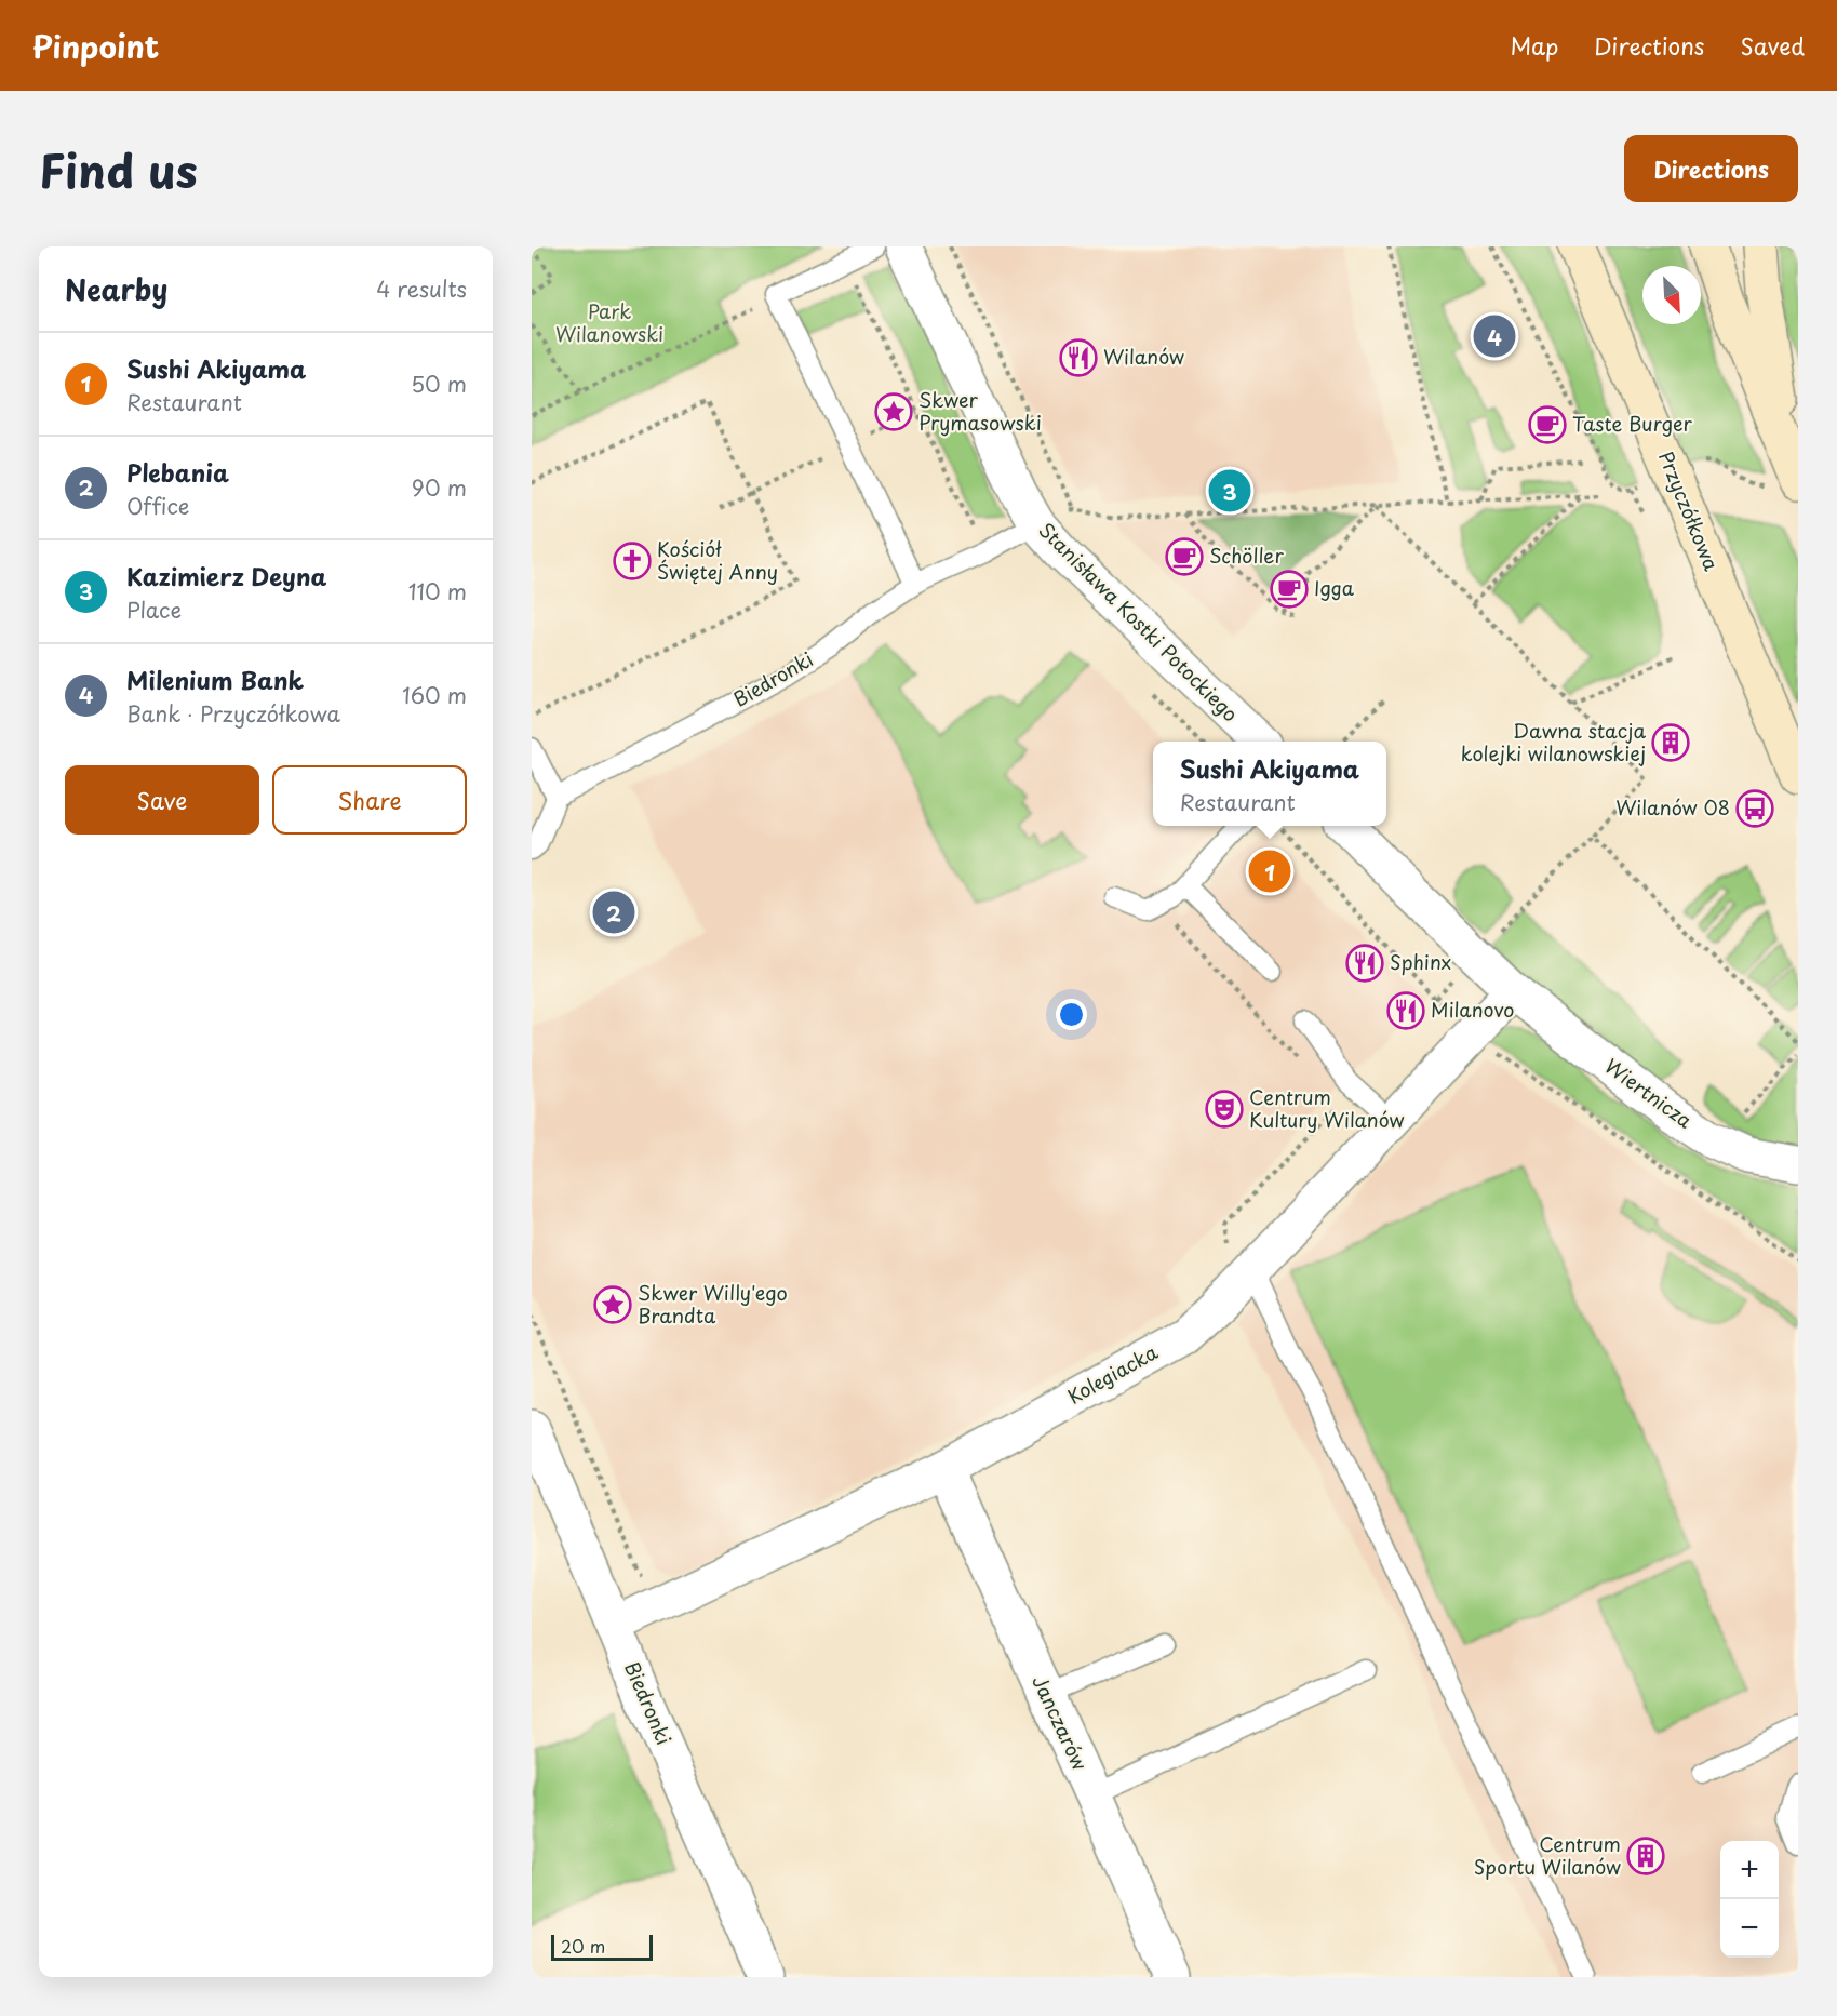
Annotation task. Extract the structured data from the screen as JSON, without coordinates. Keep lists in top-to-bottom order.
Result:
{
  "streets": {
    "main road": ["Przyczółkowa"],
    "street": [
      "Stanisława Kostki Potockiego",
      "Biedronki",
      "Wiertnicza",
      "Kolegiacka",
      "Janczarów"
    ]
  },
  "crossings": [
    ["Stanisława Kostki Potockiego", "Biedronki"],
    ["Biedronki", "Kolegiacka"],
    ["Wiertnicza", "Kolegiacka"],
    ["Kolegiacka", "Janczarów"]
  ],
  "parks": ["Park Wilanowski"],
  "places": {
    "restaurant": ["Wilanów", "Sphinx", "Milanovo"],
    "place": ["Skwer Prymasowski", "Skwer Willy'ego Brandta"],
    "cafe": ["Taste Burger", "Schöller", "Igga"],
    "church": ["Kościół Świętej Anny"],
    "building": ["Dawna stacja kolejki wilanowskiej", "Centrum Sportu Wilanów"],
    "bus stop": ["Wilanów 08"],
    "theatre": ["Centrum Kultury Wilanów"]
  },
  "scale_bar": "20 m",
  "north": "bottom right",
  "page": {
    "header": "Pinpoint",
    "nav": ["Map", "Directions", "Saved"],
    "title": "Find us",
    "buttons": [
      "Directions",
      ["Save", "Share"]
    ],
    "heading": ["Nearby", "4 results"],
    "pins": [
      "4",
      "3",
      "1",
      "2"
    ],
    "list": [
      {
        "mark": "1",
        "name": "Sushi Akiyama",
        "note": "Restaurant",
        "value": "50 m"
      },
      {
        "mark": "2",
        "name": "Plebania",
        "note": "Office",
        "value": "90 m"
      },
      {
        "mark": "3",
        "name": "Kazimierz Deyna",
        "note": "Place",
        "value": "110 m"
      },
      {
        "mark": "4",
        "name": "Milenium Bank",
        "note": "Bank · Przyczółkowa",
        "value": "160 m"
      }
    ],
    "popup": ["Sushi Akiyama", "Restaurant"],
    "map_buttons": ["+", "−"],
    "scale": "20 m"
  }
}
